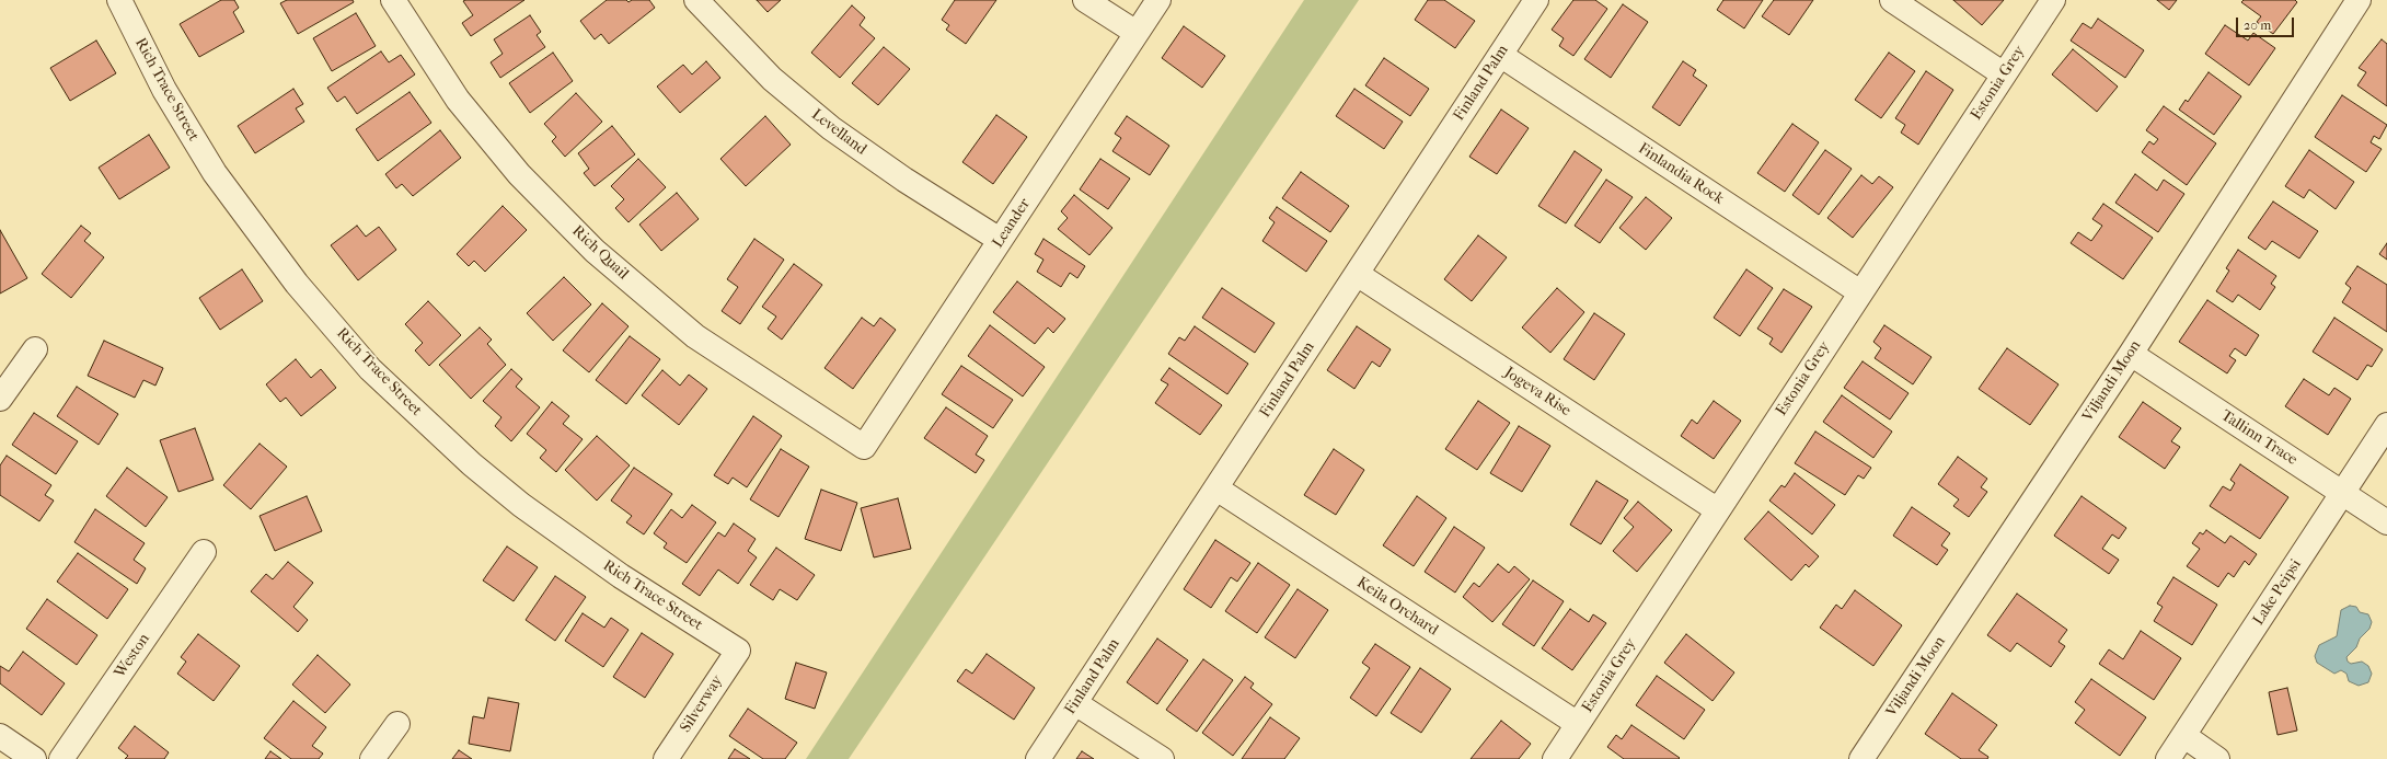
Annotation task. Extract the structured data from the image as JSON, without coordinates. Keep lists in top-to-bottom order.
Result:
{
  "streets": {
    "street": [
      "Finland Palm",
      "Estonia Grey",
      "Rich Trace Street",
      "Levelland",
      "Finlandia Rock",
      "Leander",
      "Rich Quail",
      "Viljandi Moon",
      "Jogeva Rise",
      "Tallinn Trace",
      "Lake Peipsi",
      "Keila Orchard",
      "Weston",
      "Silverway"
    ]
  },
  "crossings": [
    ["Finland Palm", "Finlandia Rock"],
    ["Finland Palm", "Jogeva Rise"],
    ["Finland Palm", "Keila Orchard"],
    ["Estonia Grey", "Finlandia Rock"],
    ["Estonia Grey", "Jogeva Rise"],
    ["Estonia Grey", "Keila Orchard"],
    ["Rich Trace Street", "Silverway"],
    ["Levelland", "Leander"],
    ["Leander", "Rich Quail"],
    ["Viljandi Moon", "Tallinn Trace"],
    ["Tallinn Trace", "Lake Peipsi"]
  ],
  "scale_bar": "20 m"
}
